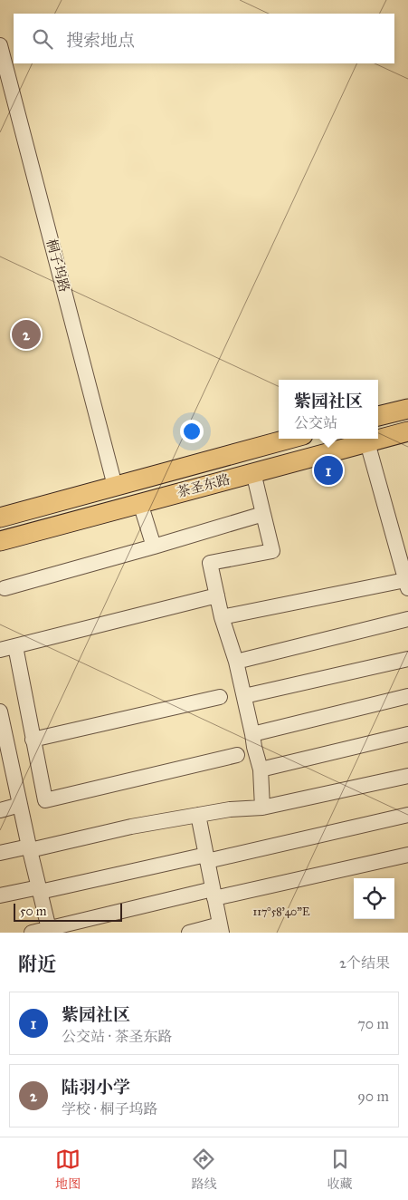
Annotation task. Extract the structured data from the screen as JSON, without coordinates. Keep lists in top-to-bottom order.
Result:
{
  "streets": {
    "main road": ["茶圣东路"],
    "street": ["桐子坞路"]
  },
  "crossings": [
    ["桐子坞路", "茶圣东路"]
  ],
  "scale_bar": "50 m",
  "page": {
    "search": "搜索地点",
    "pins": ["2", "1"],
    "popup": ["紫园社区", "公交站"],
    "scale": "50 m",
    "heading": ["附近", "2个结果"],
    "list": [
      {
        "mark": "1",
        "name": "紫园社区",
        "note": "公交站 · 茶圣东路",
        "value": "70 m"
      },
      {
        "mark": "2",
        "name": "陆羽小学",
        "note": "学校 · 桐子坞路",
        "value": "90 m"
      }
    ],
    "nav": ["地图", "路线", "收藏"]
  },
  "coordinates": ["117°58'40\"E"]
}
